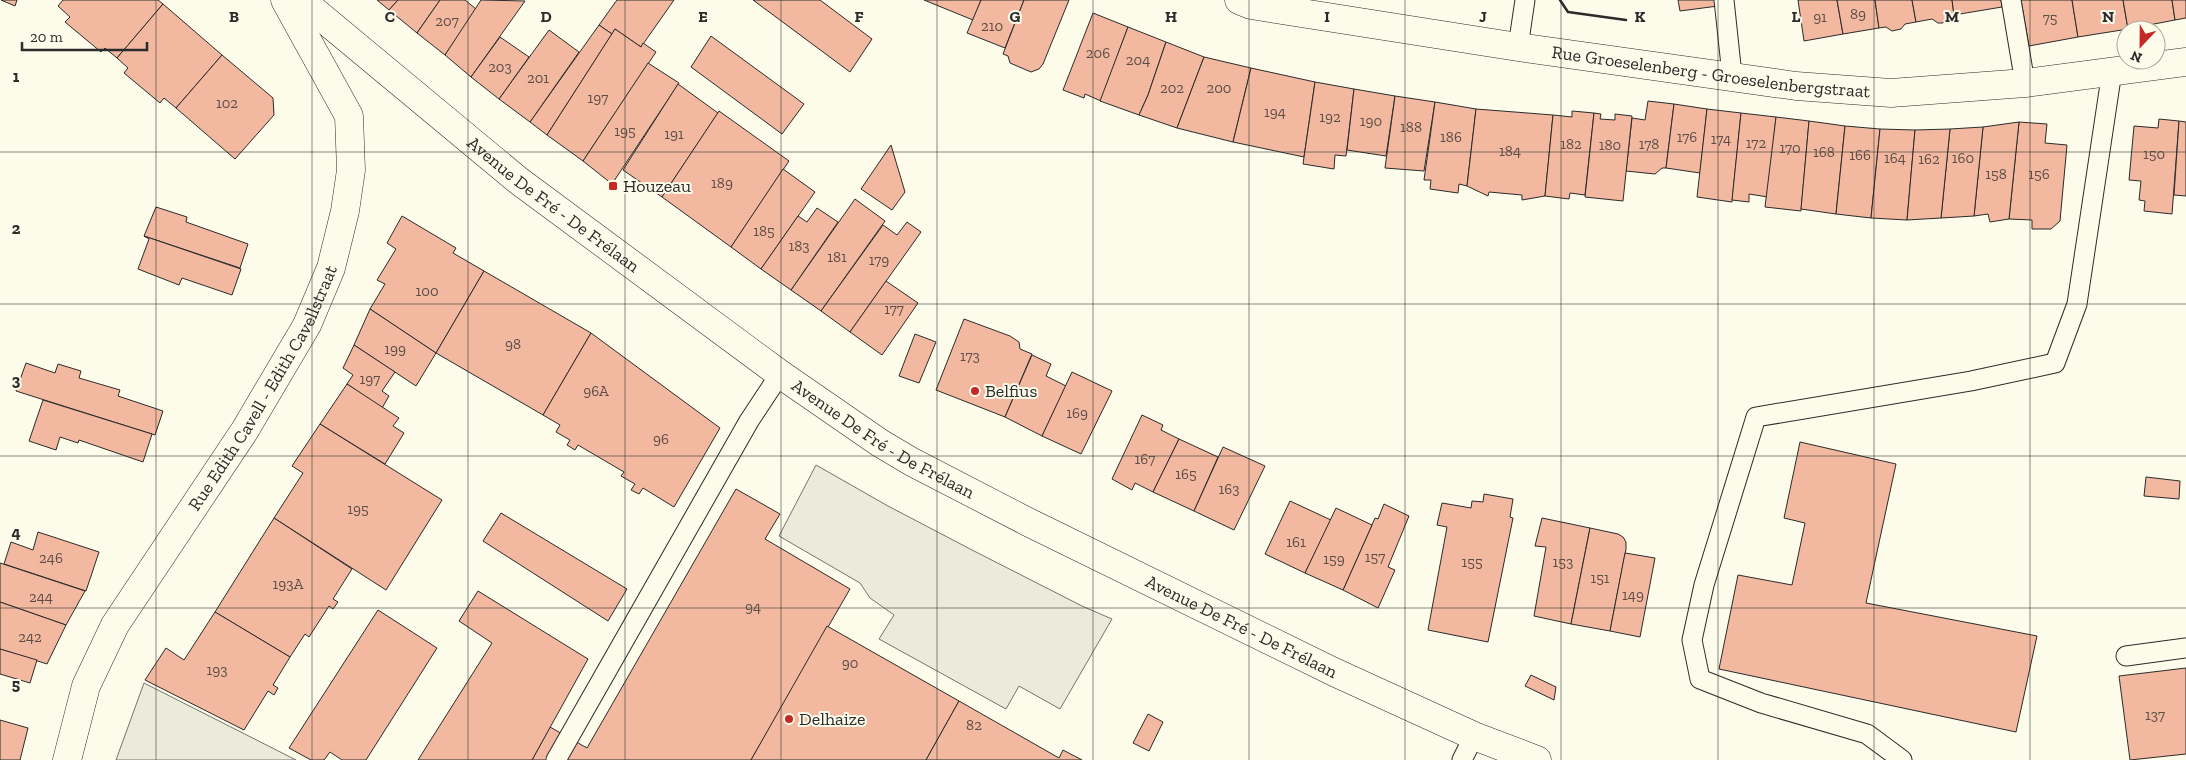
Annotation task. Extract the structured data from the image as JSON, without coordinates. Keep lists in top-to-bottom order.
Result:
{
  "streets": {
    "street": ["Rue Groeselenberg - Groeselenbergstraat", "Avenue De Fré - De Frélaan", "Rue Edith Cavell - Edith Cavellstraat"]
  },
  "places": {
    "transit": ["Houzeau"],
    "other": ["Belfius", "Delhaize"]
  },
  "house_numbers": [
    "89",
    "91",
    "75",
    "207",
    "210",
    "206",
    "204",
    "203",
    "201",
    "202",
    "200",
    "197",
    "102",
    "194",
    "192",
    "190",
    "188",
    "195",
    "191",
    "186",
    "176",
    "174",
    "172",
    "182",
    "178",
    "180",
    "170",
    "184",
    "168",
    "150",
    "166",
    "164",
    "160",
    "162",
    "158",
    "156",
    "189",
    "185",
    "183",
    "181",
    "179",
    "100",
    "177",
    "98",
    "199",
    "173",
    "197",
    "96A",
    "169",
    "96",
    "167",
    "165",
    "163",
    "195",
    "161",
    "157",
    "246",
    "159",
    "155",
    "153",
    "151",
    "193A",
    "149",
    "244",
    "94",
    "242",
    "90",
    "193",
    "137",
    "82"
  ],
  "scale_bar": "20 m",
  "north": "bottom",
  "grid": {
    "columns": [
      "B",
      "C",
      "D",
      "E",
      "F",
      "G",
      "H",
      "I",
      "J",
      "K",
      "L",
      "M",
      "N"
    ],
    "rows": [
      "1",
      "2",
      "3",
      "4",
      "5"
    ]
  }
}
